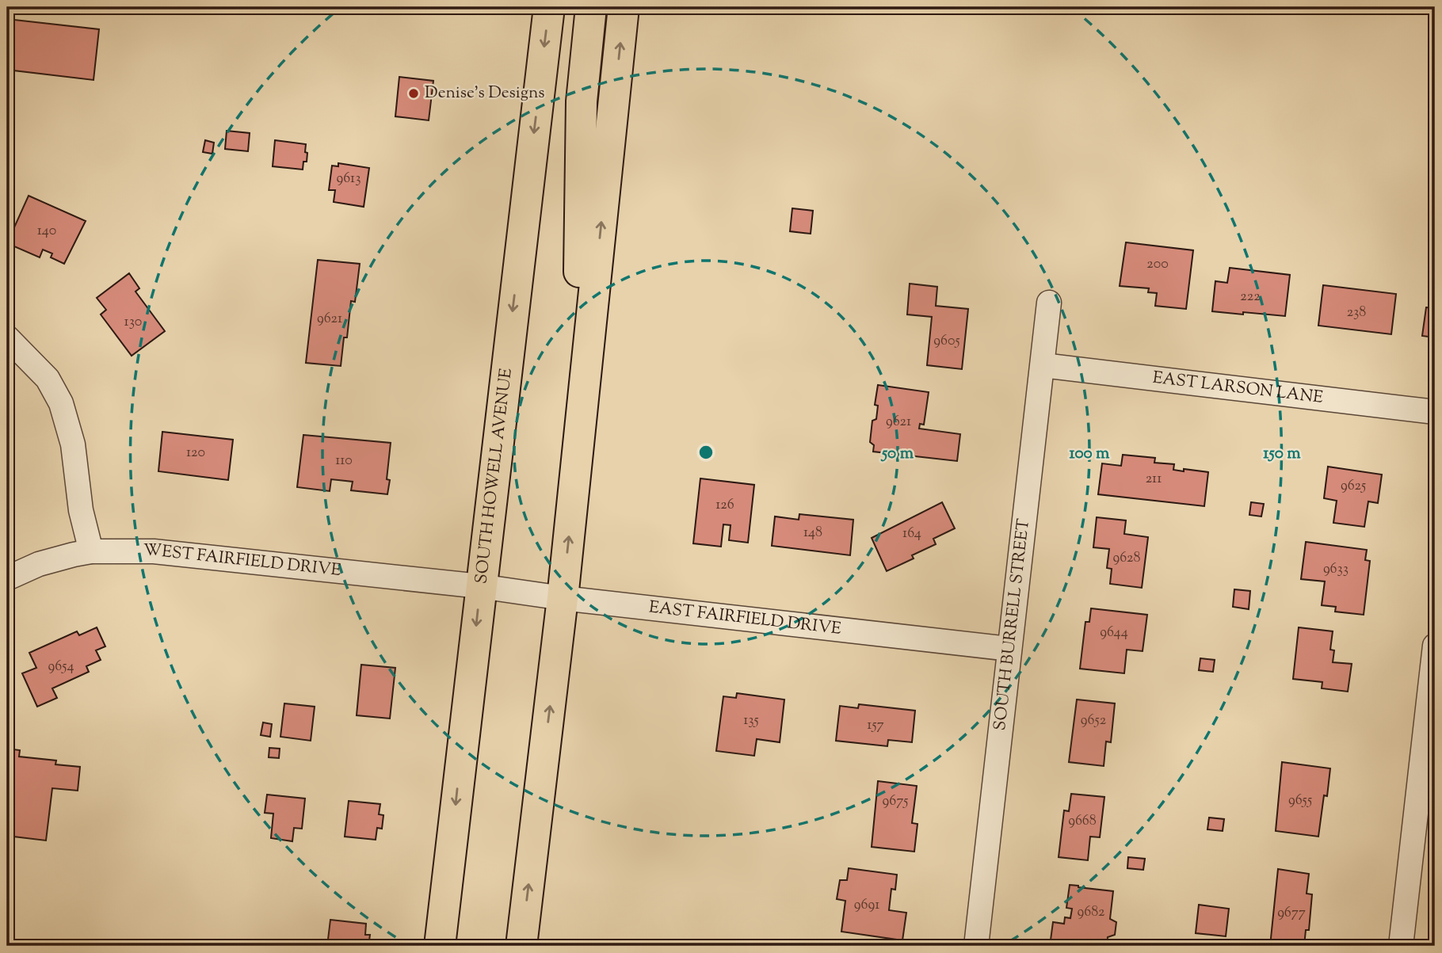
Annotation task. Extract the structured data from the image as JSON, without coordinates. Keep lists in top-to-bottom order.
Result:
{
  "streets": {
    "main road": ["SOUTH HOWELL AVENUE"],
    "street": [
      "EAST LARSON LANE",
      "WEST FAIRFIELD DRIVE",
      "EAST FAIRFIELD DRIVE",
      "SOUTH BURRELL STREET"
    ]
  },
  "crossings": [
    ["EAST LARSON LANE", "SOUTH BURRELL STREET"],
    ["SOUTH HOWELL AVENUE", "WEST FAIRFIELD DRIVE"],
    ["SOUTH HOWELL AVENUE", "EAST FAIRFIELD DRIVE"],
    ["WEST FAIRFIELD DRIVE", "EAST FAIRFIELD DRIVE"],
    ["EAST FAIRFIELD DRIVE", "SOUTH BURRELL STREET"]
  ],
  "places": ["Denise's Designs"],
  "house_numbers": [
    "9613",
    "140",
    "200",
    "222",
    "238",
    "9621",
    "130",
    "9605",
    "9621",
    "120",
    "110",
    "211",
    "9625",
    "126",
    "148",
    "164",
    "9628",
    "9633",
    "9644",
    "9654",
    "135",
    "9652",
    "157",
    "9655",
    "9675",
    "9668",
    "9691",
    "9682",
    "9677"
  ],
  "rings": ["50 m", "100 m", "150 m"]
}
